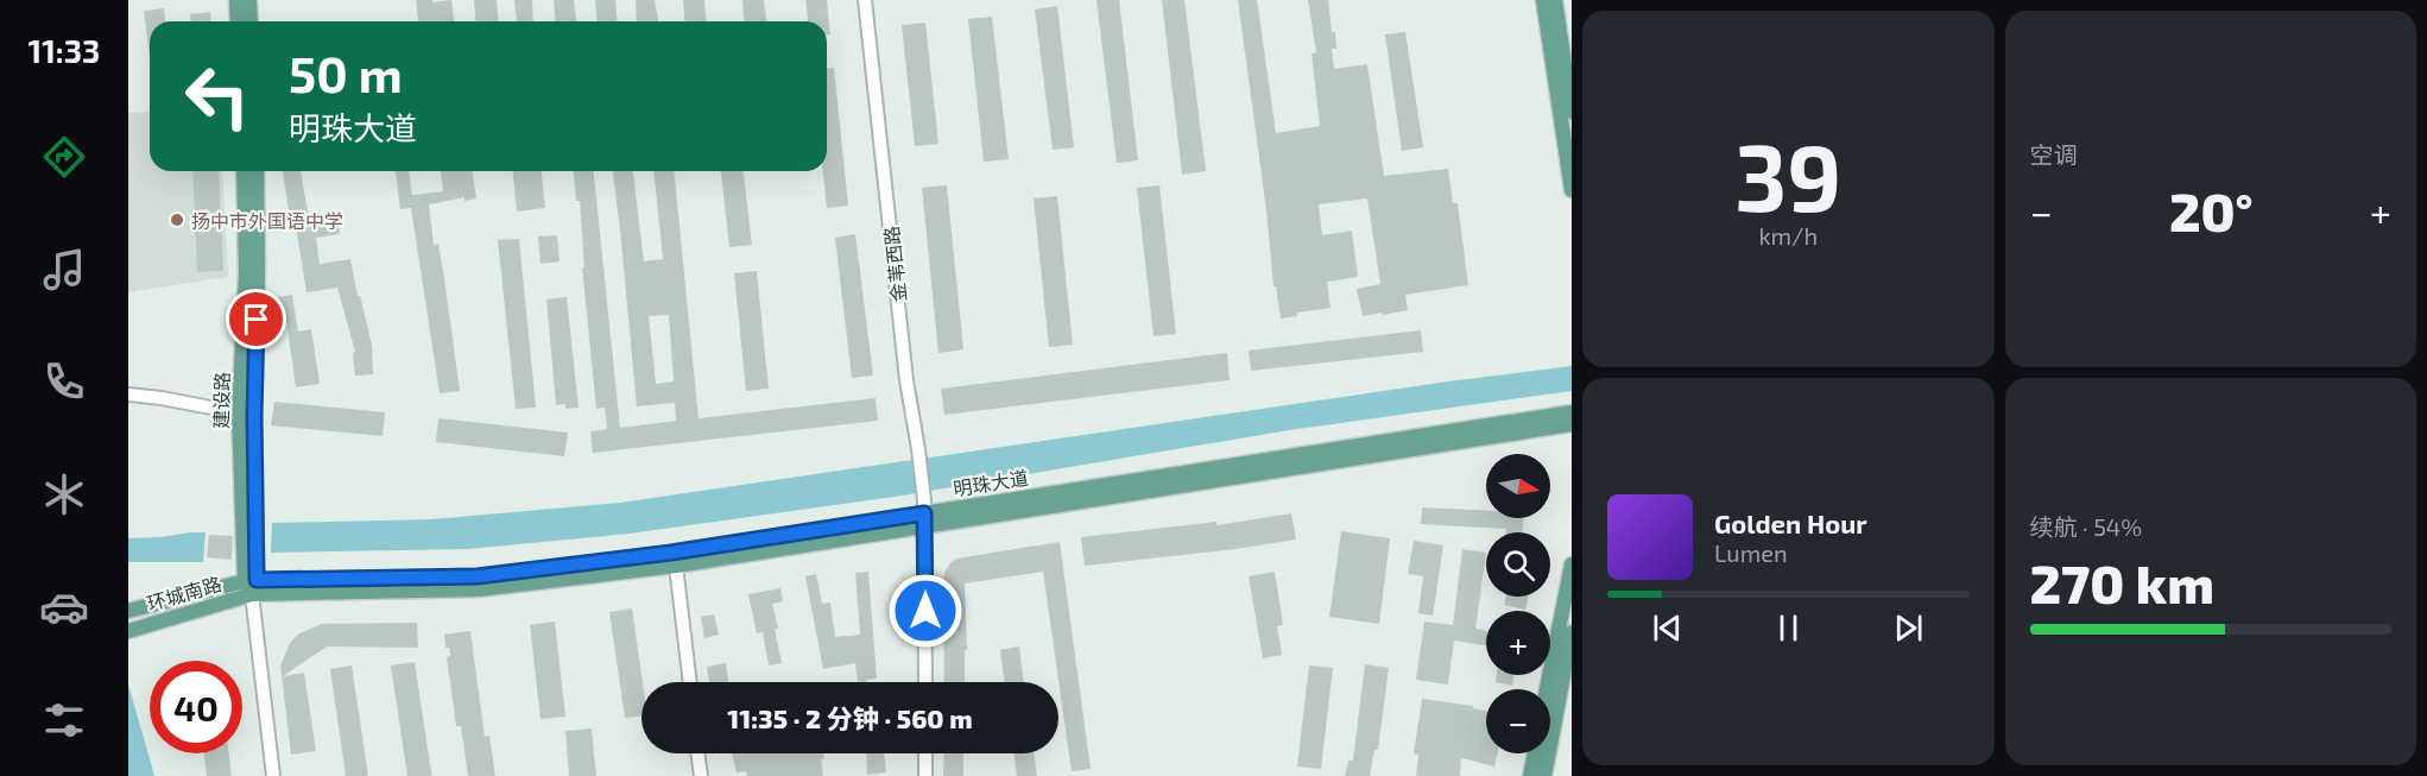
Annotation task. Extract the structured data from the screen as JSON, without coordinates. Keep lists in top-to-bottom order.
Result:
{
  "streets": {
    "main road": ["建设路", "明珠大道", "环城南路"],
    "street": ["金苇西路"]
  },
  "crossings": [
    ["金苇西路", "明珠大道"],
    ["建设路", "明珠大道"],
    ["建设路", "环城南路"],
    ["明珠大道", "环城南路"]
  ],
  "places": ["扬中市外国语中学"],
  "north": "right",
  "page": {
    "tabs": "11:33",
    "tile": [
      ["39", "km/h"],
      "空调",
      ["续航 · 54%", "270 km"]
    ],
    "turn": ["50 m", "明珠大道"],
    "heat": ["−", "20°", "+"],
    "map_buttons": ["+", "−"],
    "song": ["Golden Hour", "Lumen"],
    "limit": "40",
    "trip": "11:35 · 2 分钟 · 560 m"
  }
}
